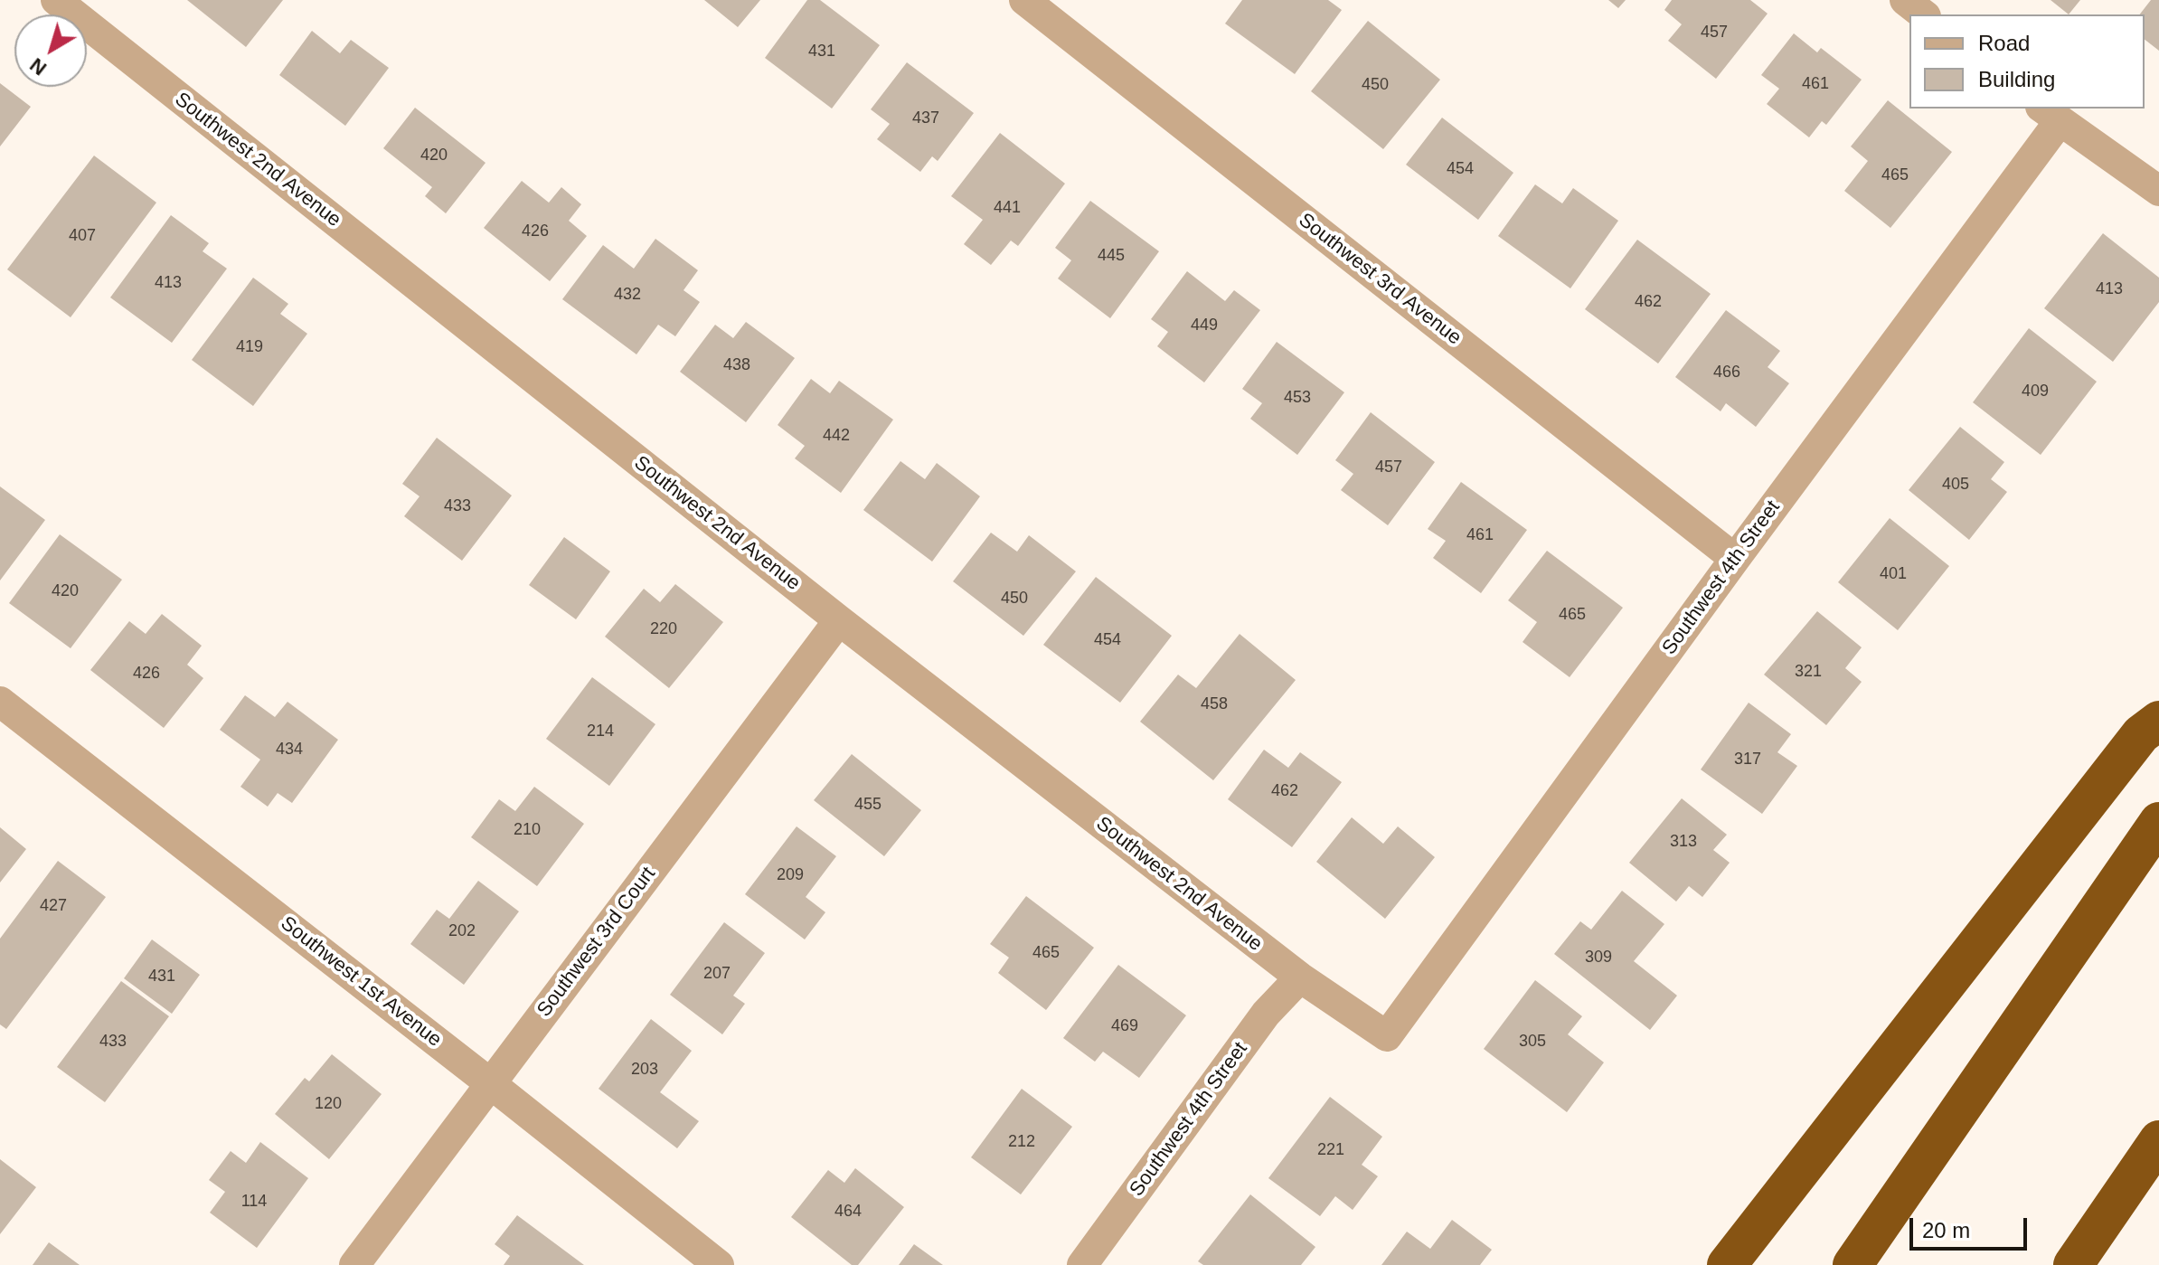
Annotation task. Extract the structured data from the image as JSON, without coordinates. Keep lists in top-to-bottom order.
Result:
{
  "streets": {
    "street": [
      "Southwest 2nd Avenue",
      "Southwest 3rd Avenue",
      "Southwest 4th Street",
      "Southwest 3rd Court",
      "Southwest 1st Avenue"
    ]
  },
  "crossings": [
    ["Southwest 2nd Avenue", "Southwest 4th Street"],
    ["Southwest 2nd Avenue", "Southwest 3rd Court"],
    ["Southwest 3rd Avenue", "Southwest 4th Street"],
    ["Southwest 3rd Court", "Southwest 1st Avenue"]
  ],
  "house_numbers": [
    "457",
    "431",
    "461",
    "450",
    "437",
    "420",
    "454",
    "465",
    "441",
    "426",
    "407",
    "445",
    "413",
    "413",
    "432",
    "462",
    "449",
    "419",
    "438",
    "466",
    "409",
    "453",
    "442",
    "457",
    "405",
    "433",
    "461",
    "401",
    "420",
    "450",
    "465",
    "220",
    "454",
    "321",
    "426",
    "458",
    "214",
    "434",
    "317",
    "462",
    "455",
    "210",
    "313",
    "209",
    "427",
    "202",
    "465",
    "309",
    "207",
    "431",
    "469",
    "433",
    "305",
    "203",
    "120",
    "212",
    "221",
    "114",
    "464"
  ],
  "legend": ["Road", "Building"],
  "scale_bar": "20 m",
  "north": "bottom left"
}
